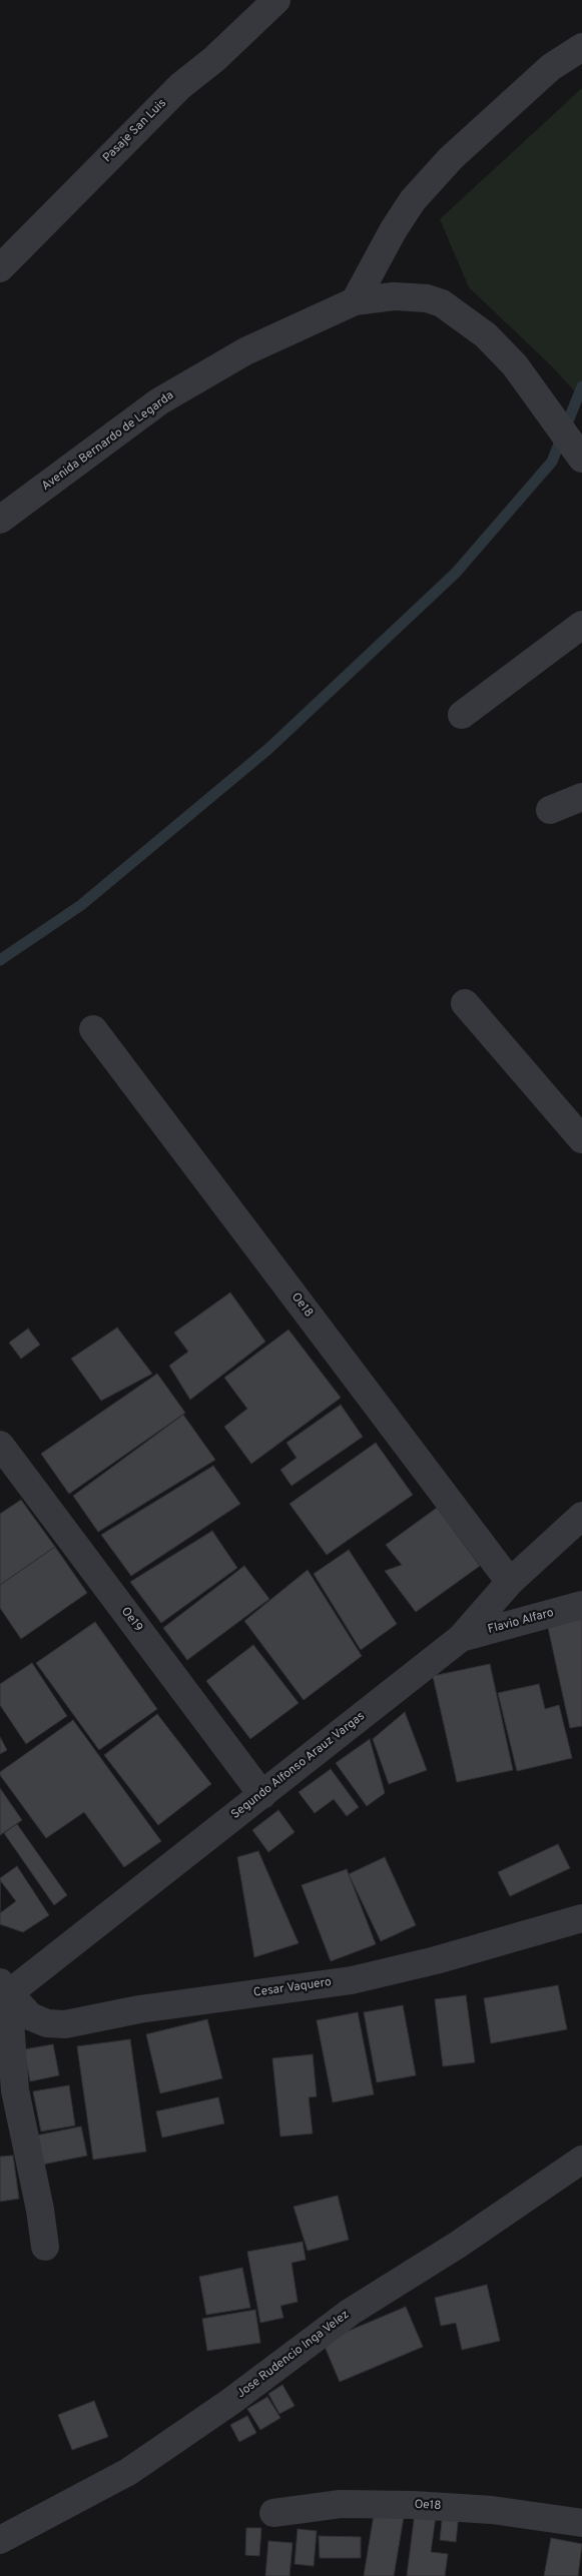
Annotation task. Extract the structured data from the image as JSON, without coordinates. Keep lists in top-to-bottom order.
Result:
{
  "streets": {
    "street": [
      "Pasaje San Luis",
      "Avenida Bernardo de Legarda",
      "Oe18",
      "Oe19",
      "Flavio Alfaro",
      "Segundo Alfonso Arauz Vargas",
      "Cesar Vaquero",
      "Jose Rudencio Inga Velez"
    ]
  },
  "crossings": [
    ["Oe18", "Segundo Alfonso Arauz Vargas"],
    ["Oe19", "Segundo Alfonso Arauz Vargas"],
    ["Flavio Alfaro", "Segundo Alfonso Arauz Vargas"],
    ["Segundo Alfonso Arauz Vargas", "Cesar Vaquero"]
  ]
}
